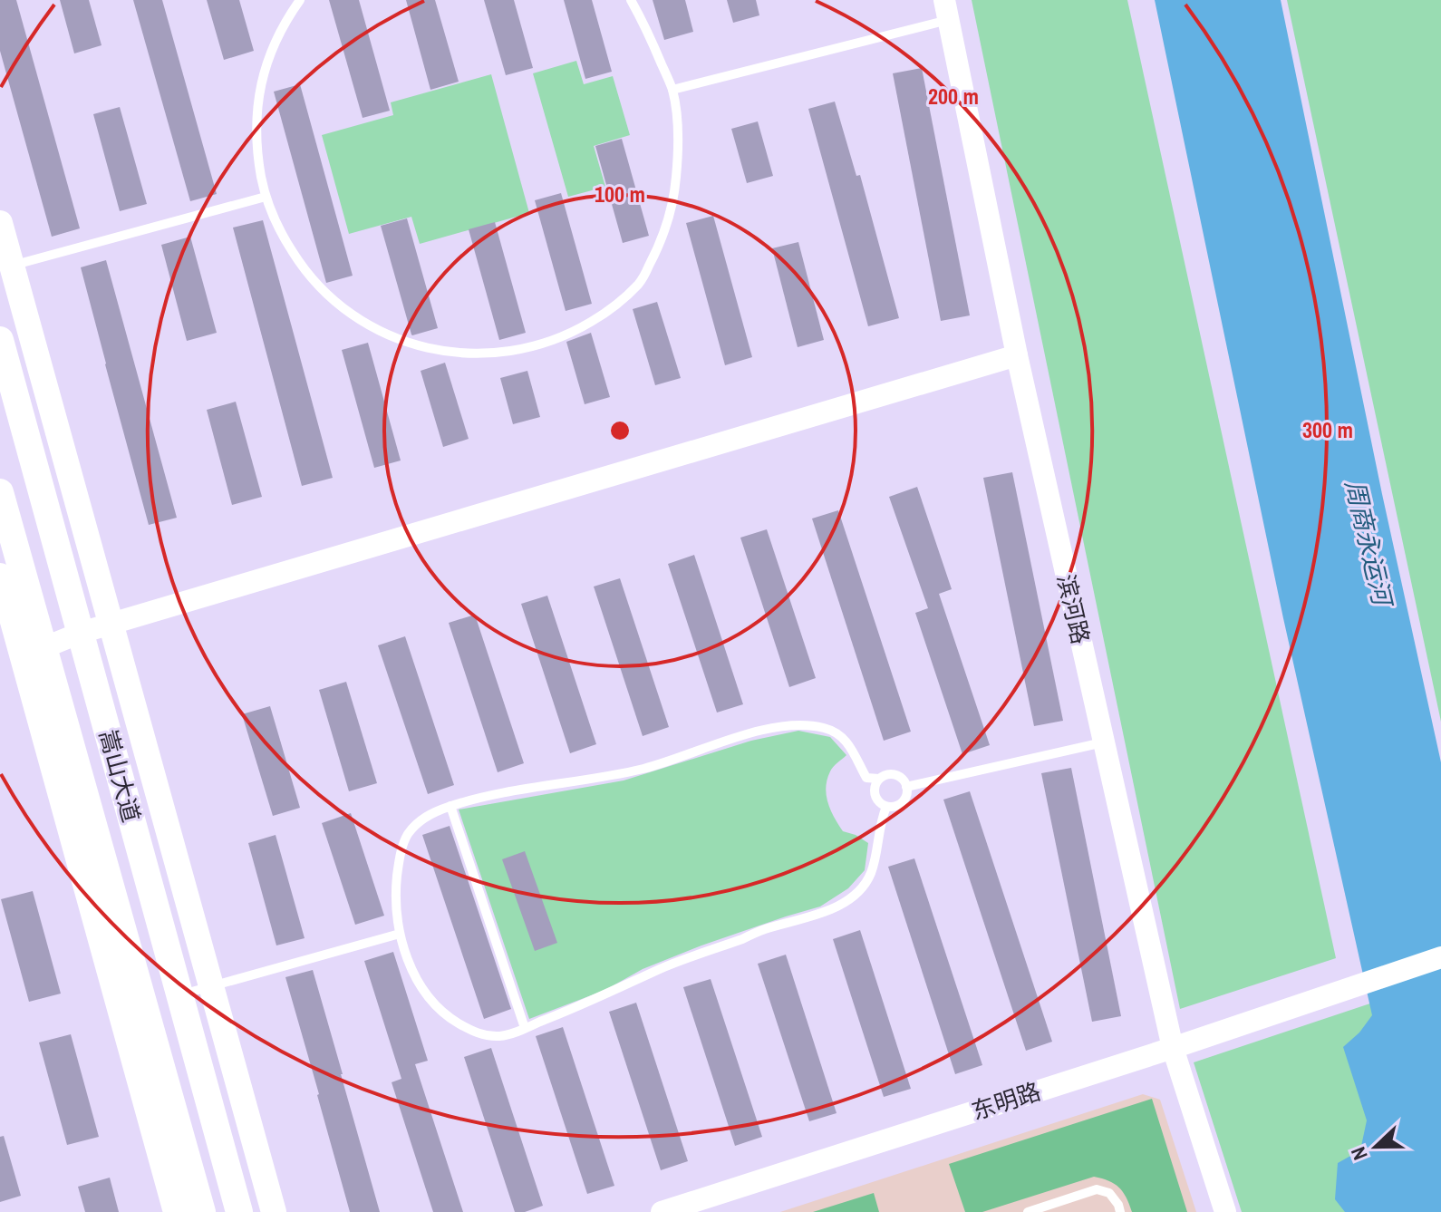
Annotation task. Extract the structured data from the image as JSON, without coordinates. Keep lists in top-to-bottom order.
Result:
{
  "streets": {
    "main road": ["嵩山大道"],
    "street": ["滨河路", "东明路"]
  },
  "crossings": [
    ["滨河路", "东明路"]
  ],
  "water": ["周商永运河"],
  "north": "left",
  "rings": ["200 m", "100 m", "300 m"]
}
